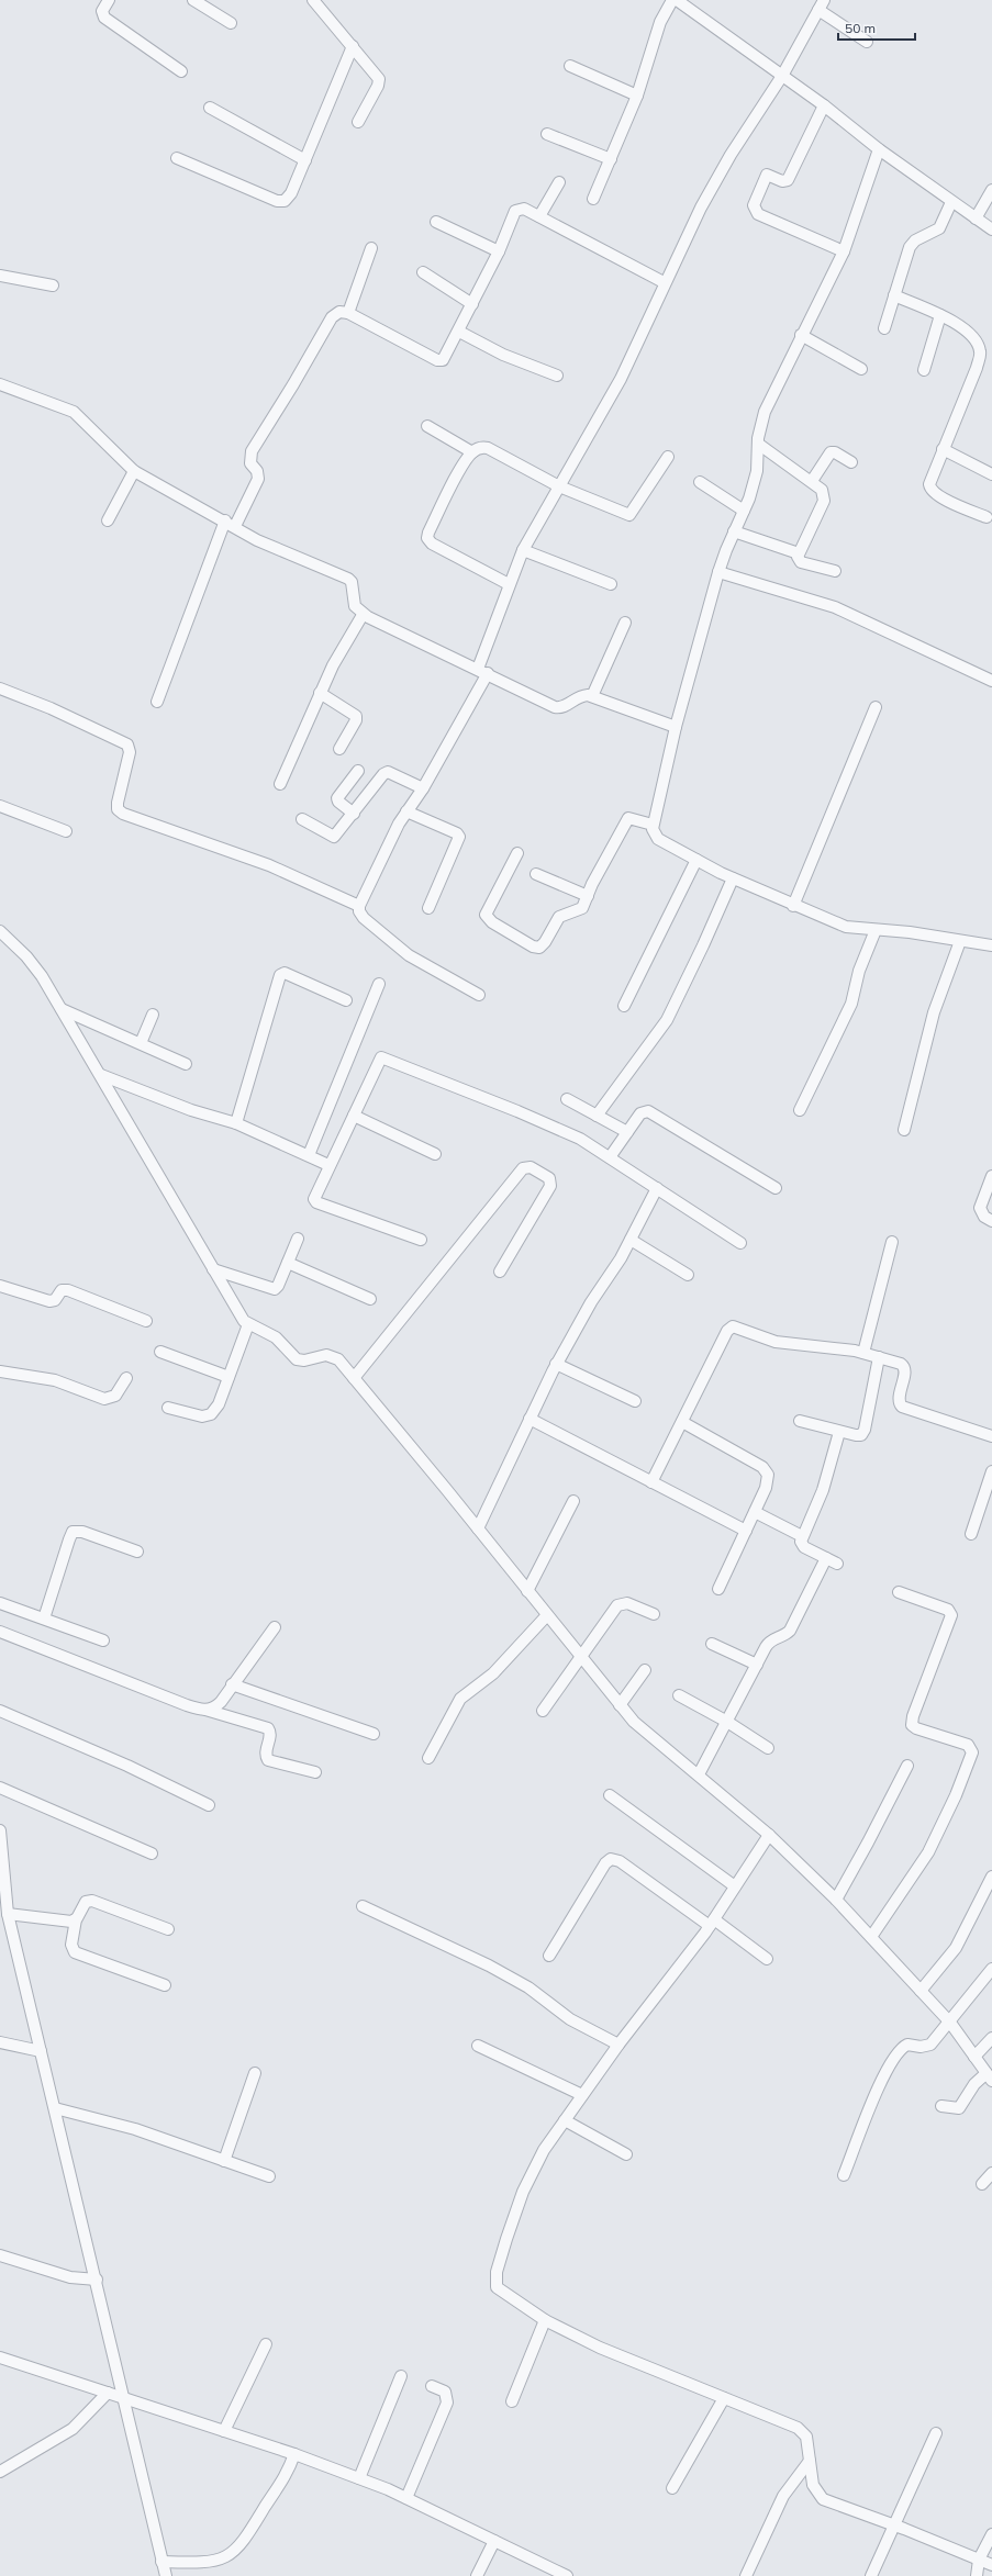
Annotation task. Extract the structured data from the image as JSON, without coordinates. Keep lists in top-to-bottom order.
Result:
{
  "scale_bar": "50 m"
}
